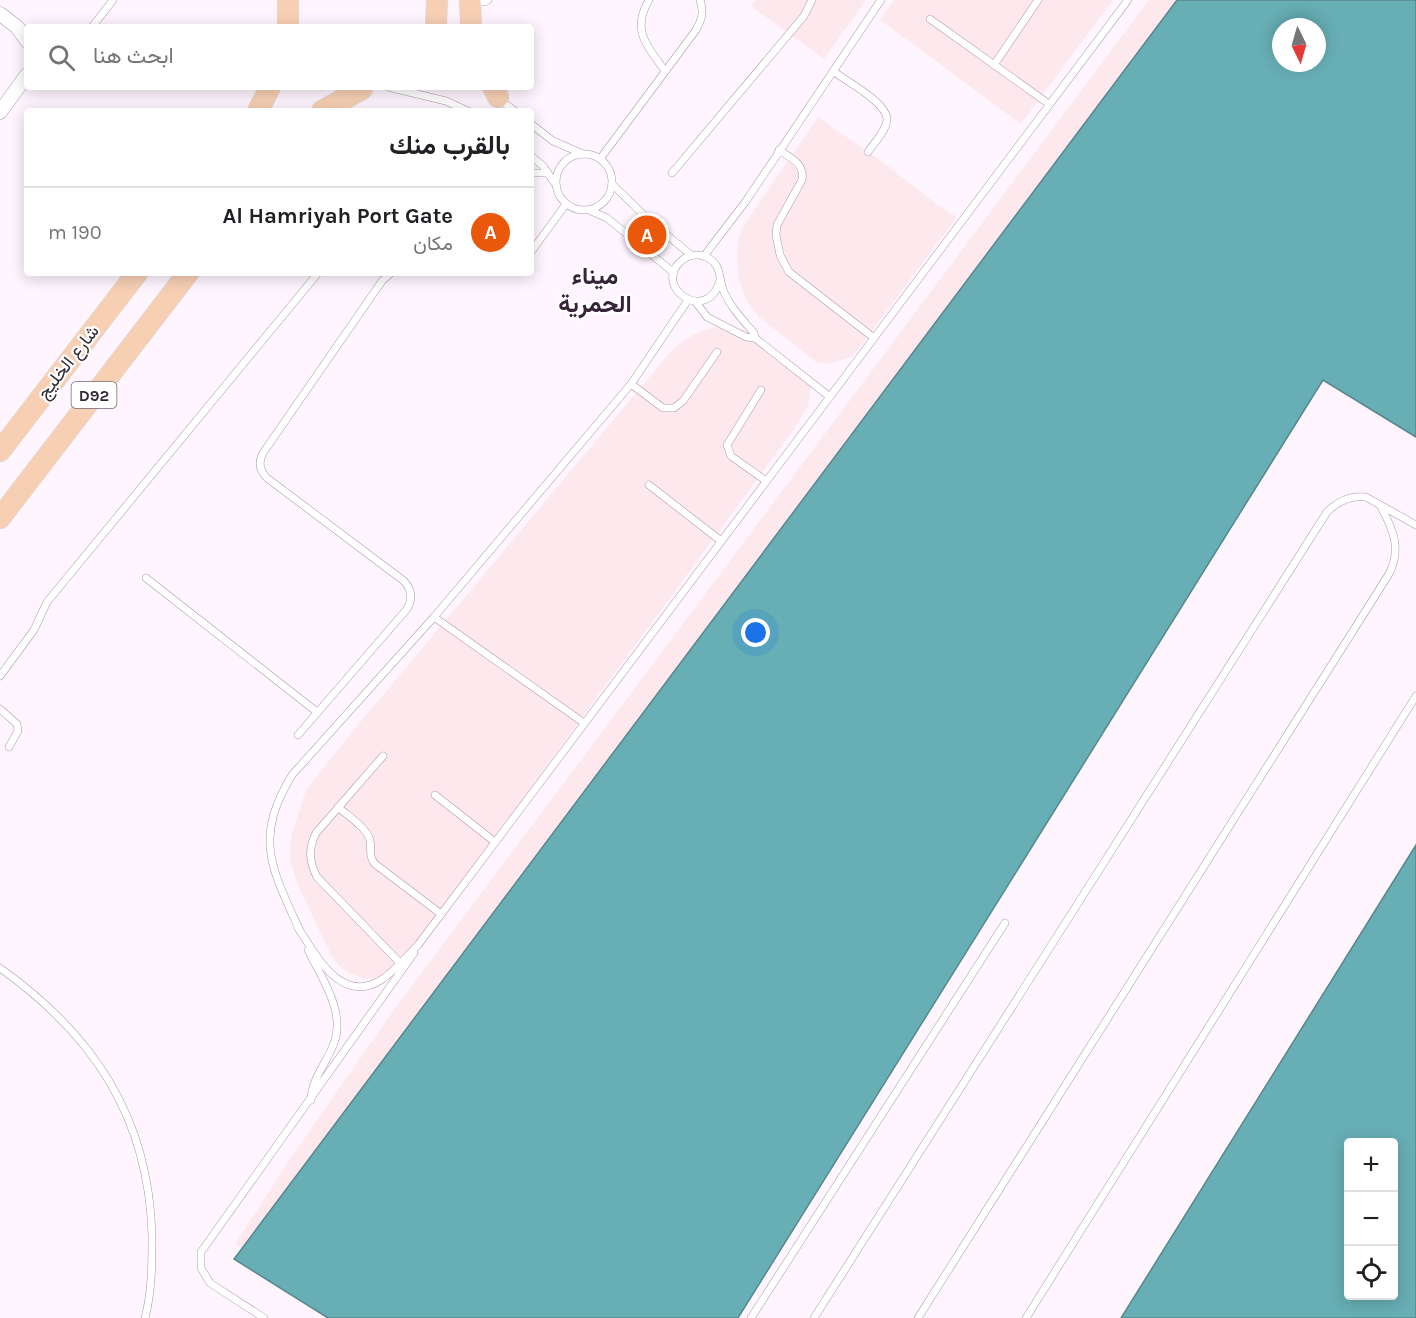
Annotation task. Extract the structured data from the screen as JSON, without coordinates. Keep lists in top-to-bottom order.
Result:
{
  "streets": {
    "main road": ["شارع الخليج", "D92"]
  },
  "districts": ["ميناء الحمرية"],
  "north": "bottom",
  "page": {
    "search": "ابحث هنا",
    "heading": "بالقرب منك",
    "list": [
      {
        "mark": "A",
        "name": "Al Hamriyah Port Gate",
        "note": "مكان",
        "value": "190 m"
      }
    ],
    "pins": "A",
    "map_buttons": ["+", "−"]
  }
}
